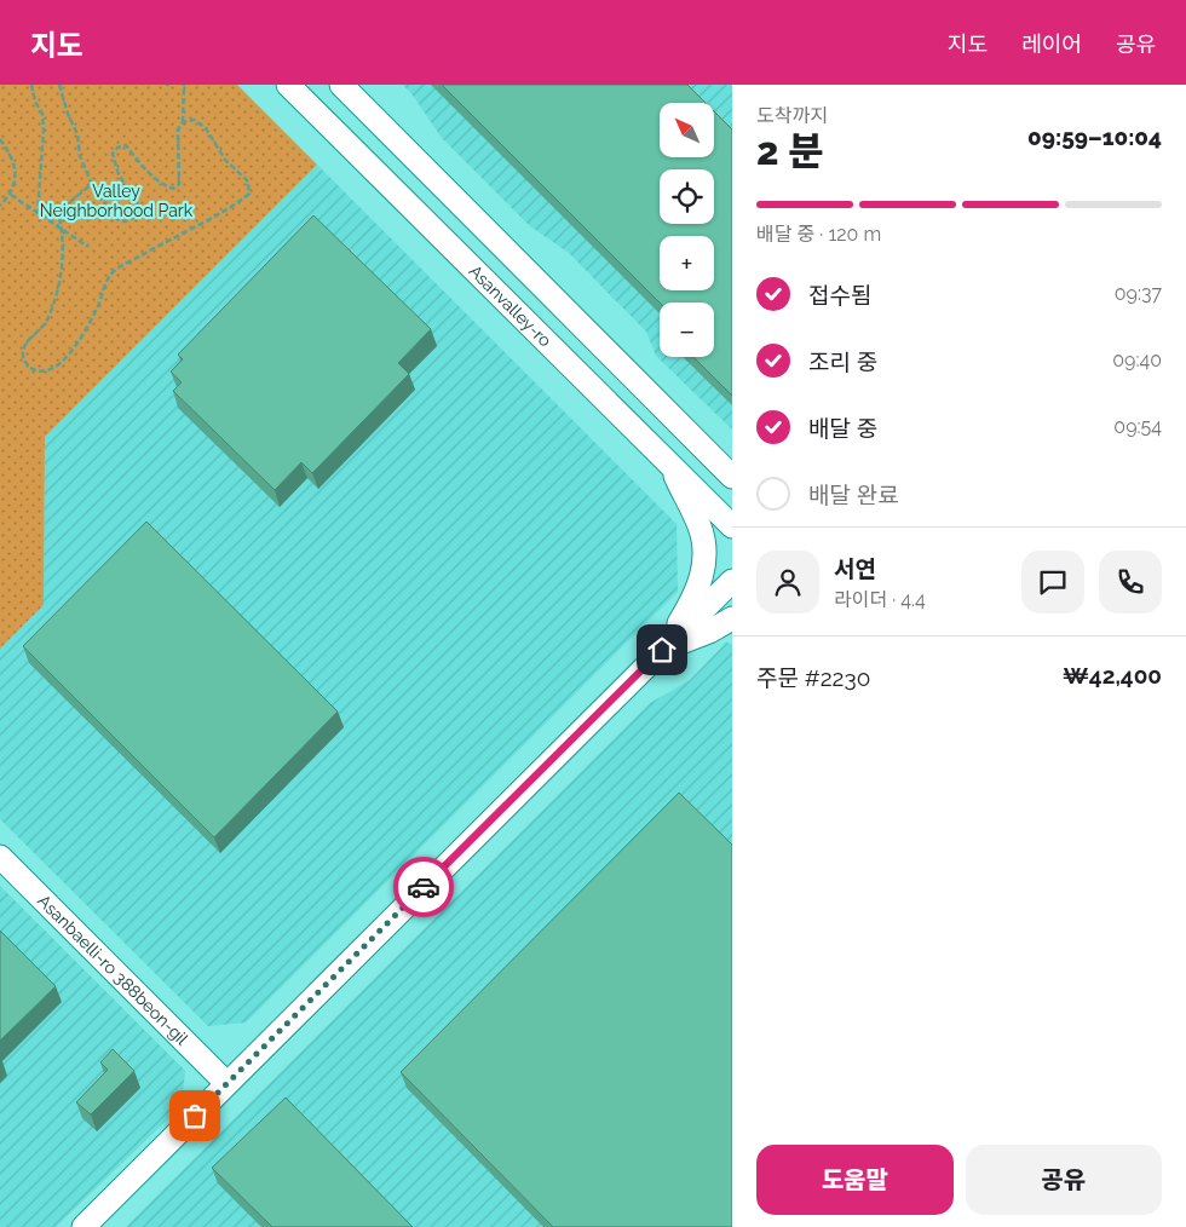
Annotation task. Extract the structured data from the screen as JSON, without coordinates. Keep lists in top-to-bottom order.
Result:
{
  "streets": {
    "street": ["Asanvalley-ro", "Asanbaelli-ro 388beon-gil"]
  },
  "parks": ["Valley Neighborhood Park"],
  "north": "top left",
  "page": {
    "header": "지도",
    "nav": ["지도", "레이어", "공유"],
    "heading": ["2 분", "도착까지", "09:59–10:04"],
    "panel": [
      "서연",
      "라이더 · 4.4",
      "주문 #2230",
      "₩42,400"
    ],
    "map_buttons": ["+", "−"],
    "bar": "배달 중 · 120 m",
    "list": [
      ["접수됨", "09:37"],
      ["조리 중", "09:40"],
      ["배달 중", "09:54"],
      "배달 완료"
    ],
    "buttons": ["도움말", "공유"]
  }
}
